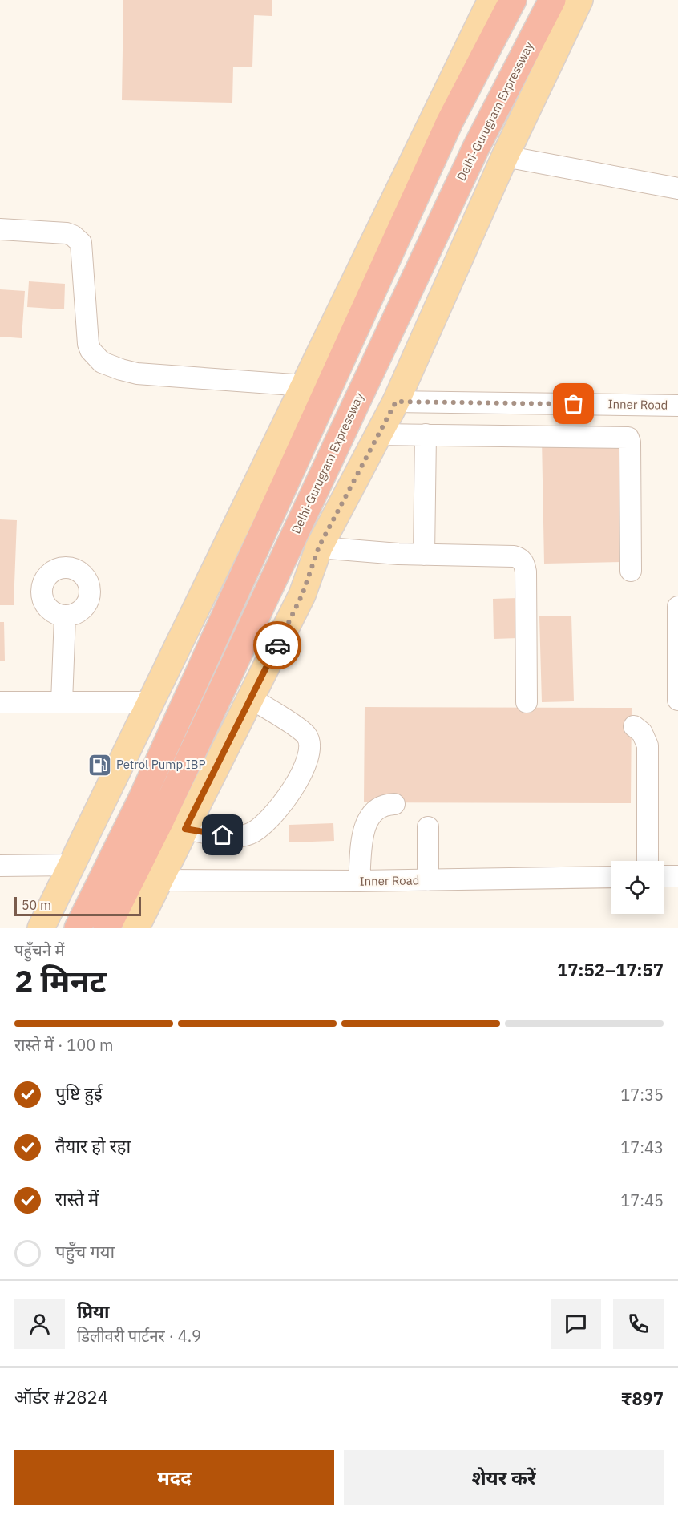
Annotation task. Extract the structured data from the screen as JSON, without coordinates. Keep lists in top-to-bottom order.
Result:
{
  "streets": {
    "highway": ["Delhi-Gurugram Expressway"],
    "street": ["Inner Road"]
  },
  "places": {
    "fuel station": ["Petrol Pump IBP"]
  },
  "scale_bar": "50 m",
  "page": {
    "scale": "50 m",
    "heading": ["2 मिनट", "पहुँचने में", "17:52–17:57"],
    "panel": [
      "प्रिया",
      "डिलीवरी पार्टनर · 4.9",
      "ऑर्डर #2824",
      "₹897"
    ],
    "bar": "रास्ते में · 100 m",
    "list": [
      ["पुष्टि हुई", "17:35"],
      ["तैयार हो रहा", "17:43"],
      ["रास्ते में", "17:45"],
      "पहुँच गया"
    ],
    "buttons": ["मदद", "शेयर करें"]
  }
}
